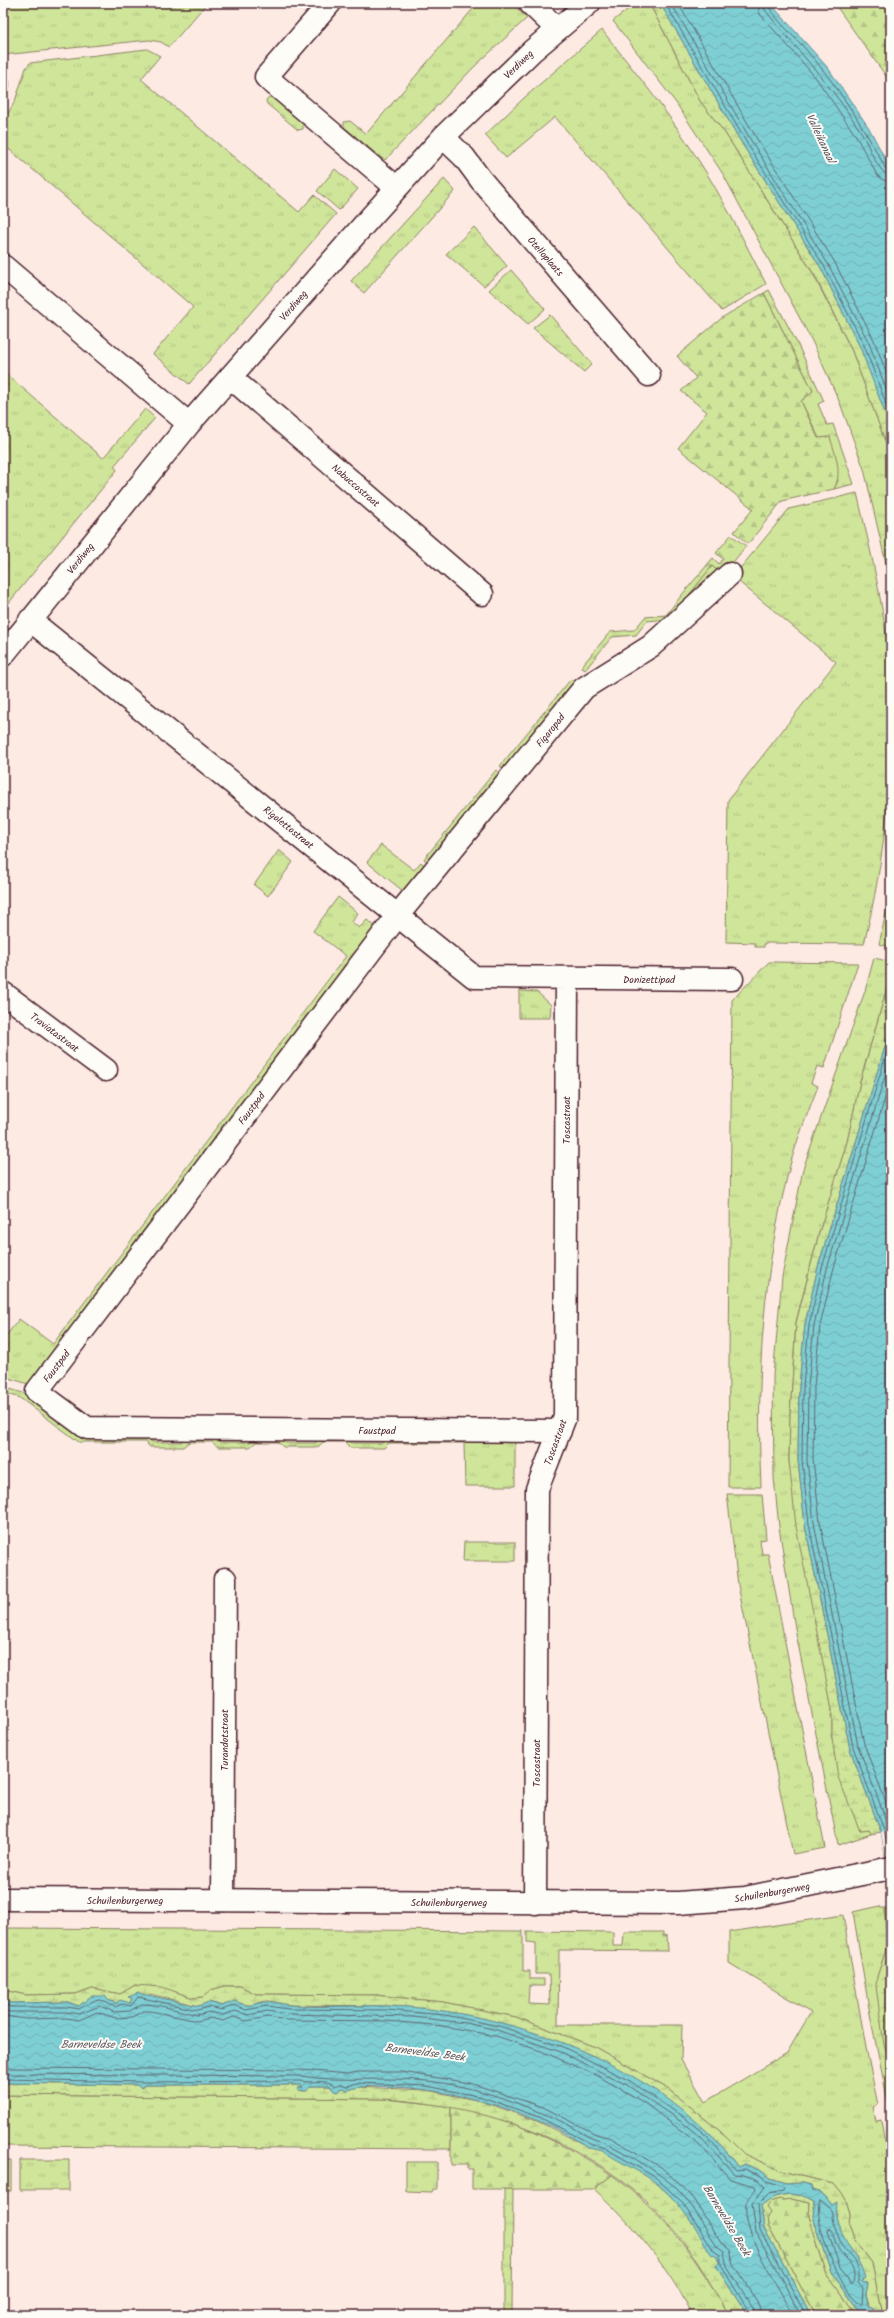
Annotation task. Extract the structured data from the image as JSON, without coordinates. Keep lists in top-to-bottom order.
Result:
{
  "streets": {
    "street": [
      "Verdiweg",
      "Otelloplaats",
      "Nabuccostraat",
      "Figaropad",
      "Rigolettostraat",
      "Donizettipad",
      "Traviatastraat",
      "Faustpad",
      "Toscastraat",
      "Turandotstraat",
      "Schuilenburgerweg"
    ]
  },
  "crossings": [
    ["Verdiweg", "Otelloplaats"],
    ["Verdiweg", "Nabuccostraat"],
    ["Verdiweg", "Rigolettostraat"],
    ["Figaropad", "Rigolettostraat"],
    ["Figaropad", "Faustpad"],
    ["Rigolettostraat", "Donizettipad"],
    ["Rigolettostraat", "Faustpad"],
    ["Rigolettostraat", "Toscastraat"],
    ["Donizettipad", "Toscastraat"],
    ["Faustpad", "Toscastraat"],
    ["Toscastraat", "Schuilenburgerweg"],
    ["Turandotstraat", "Schuilenburgerweg"]
  ],
  "water": ["Valleikanaal", "Barneveldse Beek"]
}
